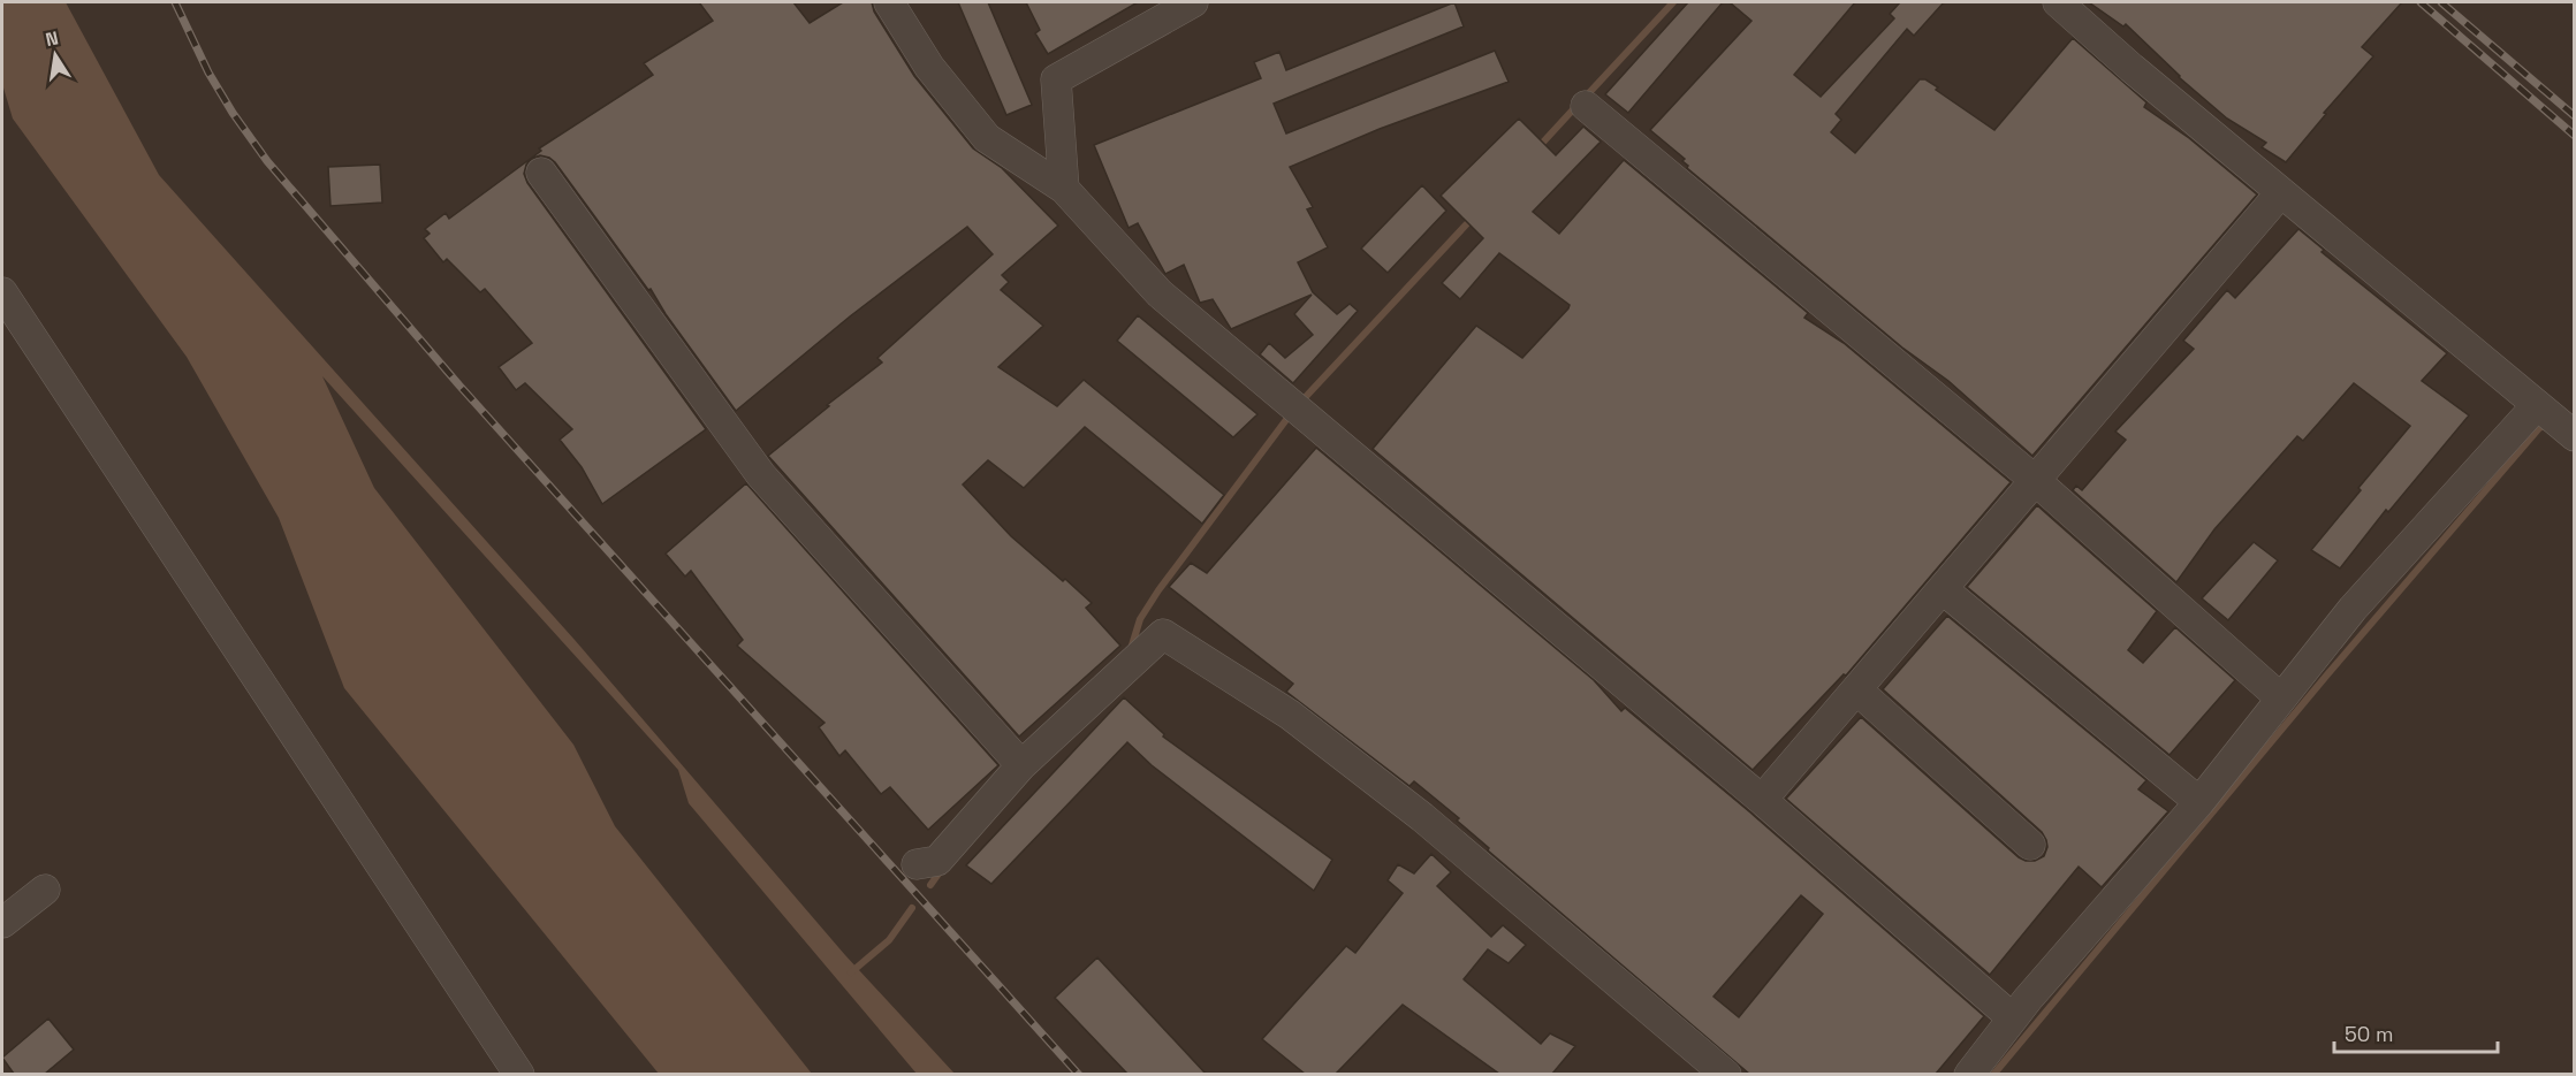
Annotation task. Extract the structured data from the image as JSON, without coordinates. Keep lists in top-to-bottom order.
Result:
{
  "scale_bar": "50 m",
  "north": "top"
}
